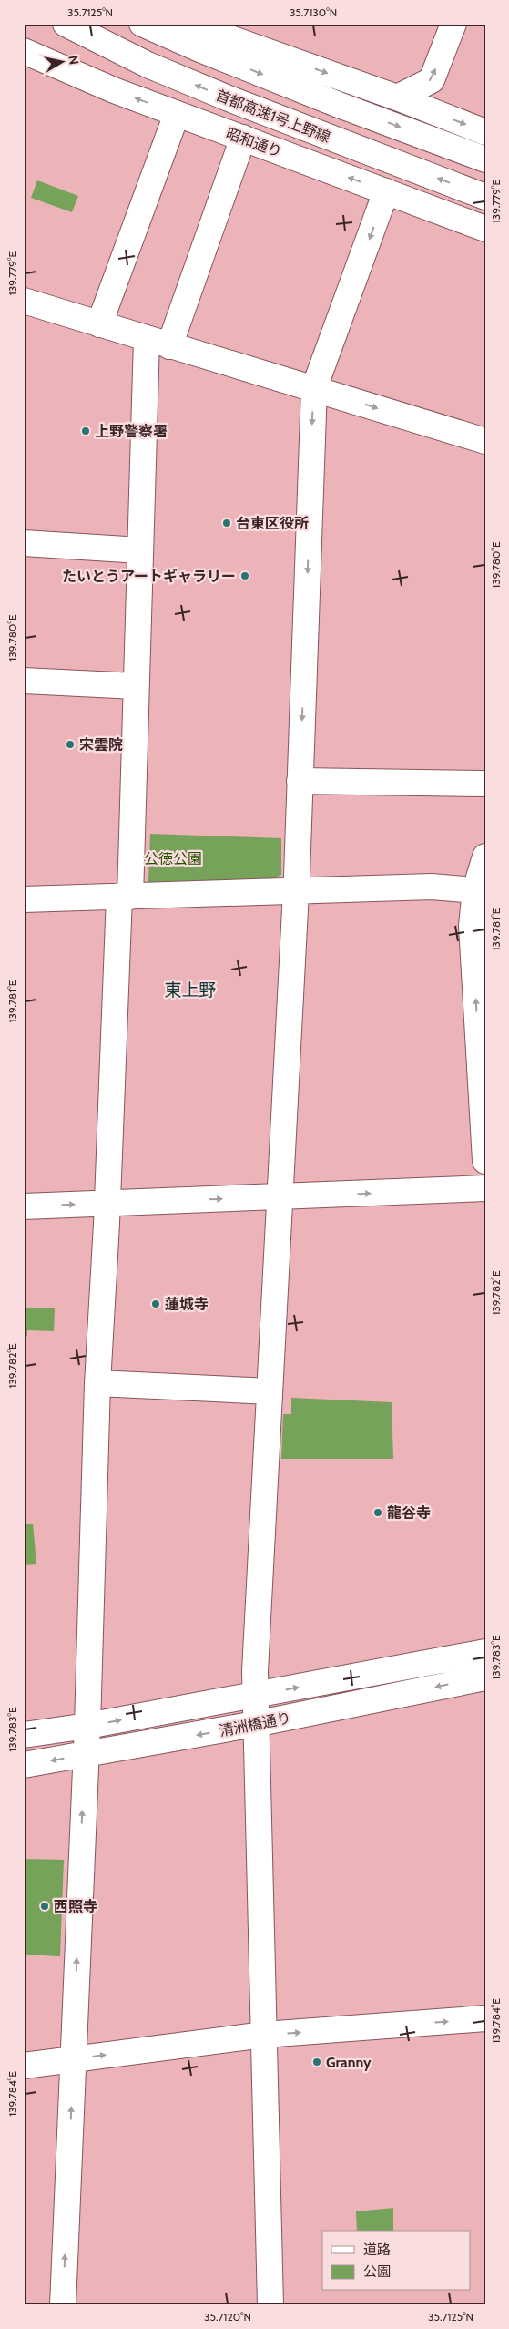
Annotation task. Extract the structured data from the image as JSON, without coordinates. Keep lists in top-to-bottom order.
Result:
{
  "streets": {
    "main road": ["首都高速1号上野線", "昭和通り", "清洲橋通り"]
  },
  "districts": ["東上野"],
  "parks": ["公徳公園"],
  "places": [
    "上野警察署",
    "台東区役所",
    "たいとうアートギャラリー",
    "宋雲院",
    "蓮城寺",
    "龍谷寺",
    "西照寺",
    "Granny"
  ],
  "legend": ["道路", "公園"],
  "north": "right",
  "coordinates": [
    "35.7125°N",
    "35.7130°N",
    "139.779°E",
    "139.780°E",
    "139.781°E",
    "139.782°E",
    "139.783°E",
    "139.784°E",
    "35.7120°N"
  ]
}
